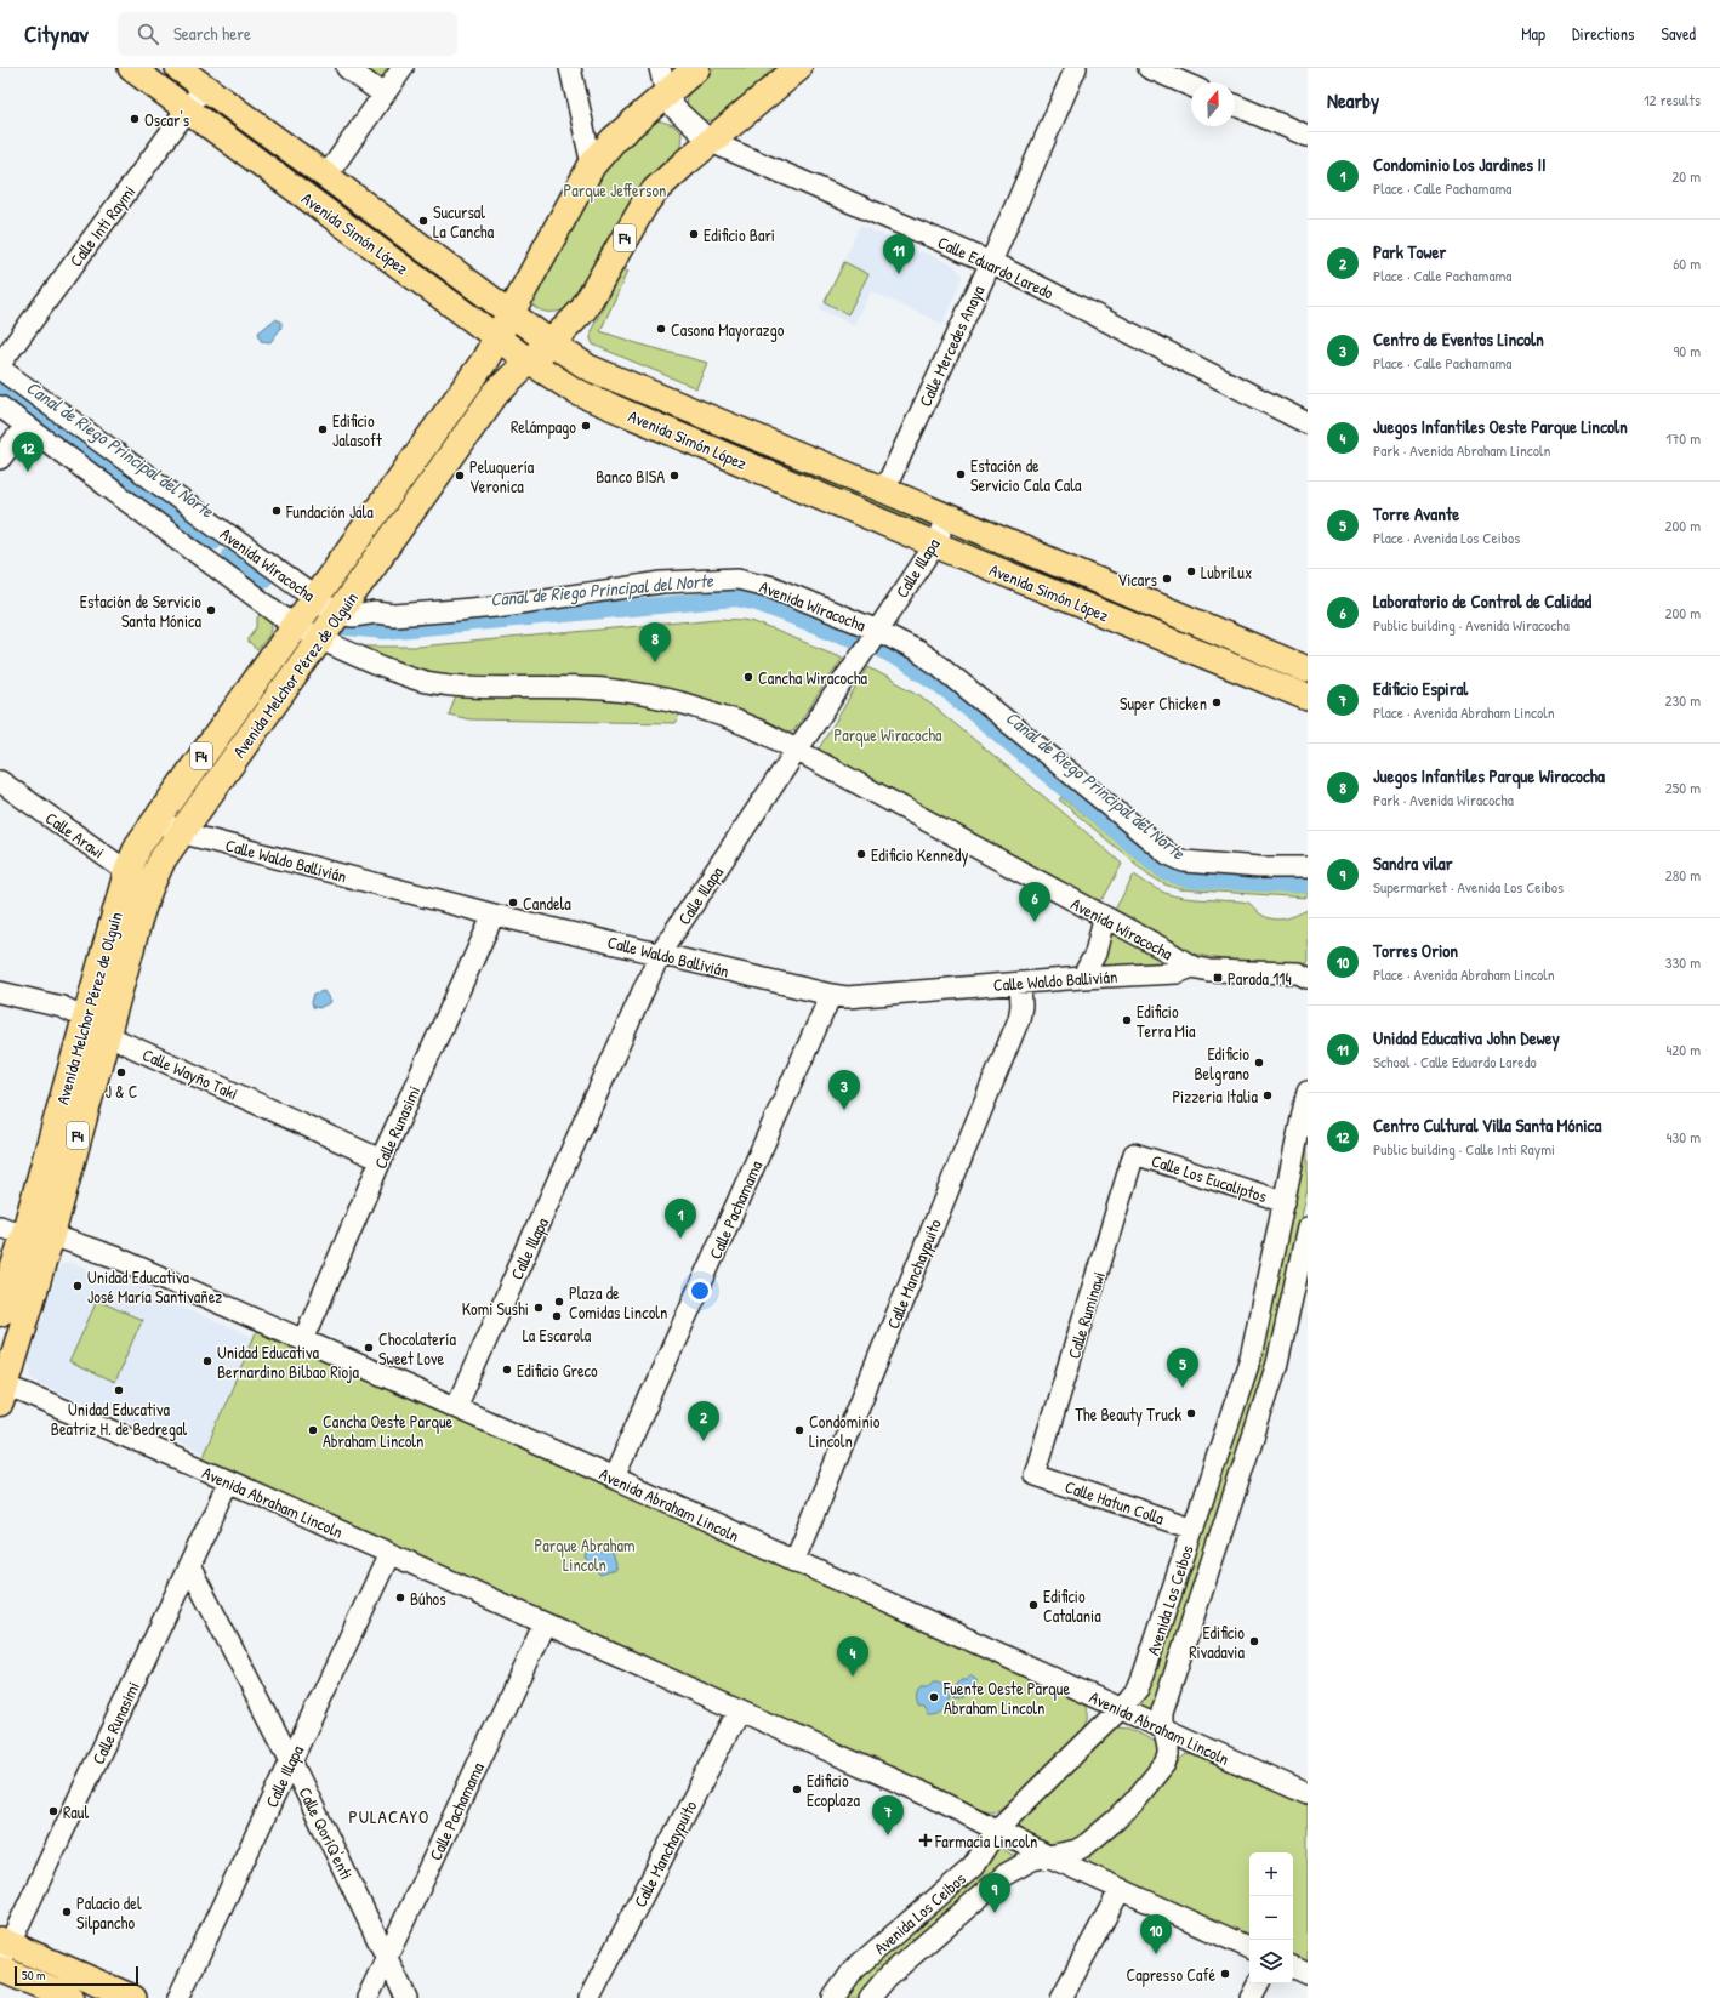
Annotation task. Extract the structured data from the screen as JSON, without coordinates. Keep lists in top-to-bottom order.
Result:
{
  "streets": {
    "highway": ["F4", "Avenida Melchor Pérez de Olguín"],
    "main road": ["Avenida Simón López"],
    "street": [
      "Calle Inti Raymi",
      "Calle Eduardo Laredo",
      "Calle Mercedes Anaya",
      "Avenida Wiracocha",
      "Calle Illapa",
      "Calle Arawi",
      "Calle Waldo Ballivián",
      "Calle Wayño Taki",
      "Calle Runasimi",
      "Calle Los Eucaliptos",
      "Calle Pachamama",
      "Calle Manchaypuito",
      "Calle Ruminawi",
      "Avenida Abraham Lincoln",
      "Calle Hatun Colla",
      "Avenida Los Ceibos",
      "Calle QoriQ'enti"
    ]
  },
  "crossings": [
    ["Calle Inti Raymi", "Avenida Simón López"],
    ["Avenida Simón López", "Calle Mercedes Anaya"],
    ["Avenida Simón López", "Calle Illapa"],
    ["Avenida Simón López", "Avenida Melchor Pérez de Olguín"],
    ["Calle Eduardo Laredo", "Calle Mercedes Anaya"],
    ["Calle Eduardo Laredo", "Avenida Melchor Pérez de Olguín"],
    ["Avenida Wiracocha", "Calle Illapa"],
    ["Avenida Wiracocha", "Avenida Melchor Pérez de Olguín"],
    ["Avenida Wiracocha", "Calle Waldo Ballivián"],
    ["Calle Illapa", "Calle Waldo Ballivián"],
    ["Calle Illapa", "Avenida Abraham Lincoln"],
    ["Calle Illapa", "Calle QoriQ'enti"],
    ["Avenida Melchor Pérez de Olguín", "Calle Arawi"],
    ["Avenida Melchor Pérez de Olguín", "Calle Waldo Ballivián"],
    ["Avenida Melchor Pérez de Olguín", "Calle Wayño Taki"],
    ["Avenida Melchor Pérez de Olguín", "Avenida Abraham Lincoln"],
    ["Calle Waldo Ballivián", "Calle Runasimi"],
    ["Calle Waldo Ballivián", "Calle Pachamama"],
    ["Calle Waldo Ballivián", "Calle Manchaypuito"],
    ["Calle Wayño Taki", "Calle Runasimi"],
    ["Calle Runasimi", "Avenida Abraham Lincoln"],
    ["Calle Runasimi", "Calle QoriQ'enti"],
    ["Calle Los Eucaliptos", "Calle Ruminawi"],
    ["Calle Los Eucaliptos", "Avenida Los Ceibos"],
    ["Calle Pachamama", "Avenida Abraham Lincoln"],
    ["Calle Pachamama", "Calle QoriQ'enti"],
    ["Calle Manchaypuito", "Avenida Abraham Lincoln"],
    ["Calle Ruminawi", "Calle Hatun Colla"],
    ["Avenida Abraham Lincoln", "Avenida Los Ceibos"],
    ["Calle Hatun Colla", "Avenida Los Ceibos"]
  ],
  "districts": ["PULACAYO"],
  "water": ["Canal de Riego Principal del Norte"],
  "parks": ["Parque Jefferson", "Parque Wiracocha", "Parque Abraham Lincoln"],
  "places": {
    "other": [
      "Oscar's",
      "Sucursal La Cancha",
      "Edificio Bari",
      "Casona Mayorazgo",
      "Relámpago",
      "Edificio Jalasoft",
      "Estación de Servicio Cala Cala",
      "Peluquería Veronica",
      "Banco BISA",
      "Fundación Jala",
      "LubriLux",
      "Vicars",
      "Estación de Servicio Santa Mónica",
      "Cancha Wiracocha",
      "Super Chicken",
      "Edificio Kennedy",
      "Candela",
      "Edificio Terra Mia",
      "Edificio Belgrano",
      "J & C",
      "Pizzeria Italia",
      "Unidad Educativa José María Santivañez",
      "Plaza de Comidas Lincoln",
      "Komi Sushi",
      "La Escarola",
      "Chocolatería Sweet Love",
      "Unidad Educativa Bernardino Bilbao Rioja",
      "Edificio Greco",
      "Unidad Educativa Beatriz H. de Bedregal",
      "The Beauty Truck",
      "Cancha Oeste Parque Abraham Lincoln",
      "Condominio Lincoln",
      "Búhos",
      "Edificio Catalania",
      "Edificio Rivadavia",
      "Fuente Oeste Parque Abraham Lincoln",
      "Edificio Ecoplaza",
      "Raul",
      "Palacio del Silpancho",
      "Capresso Café"
    ],
    "transit": ["Parada 114"],
    "health": ["Farmacia Lincoln"]
  },
  "scale_bar": "50 m",
  "north": "top",
  "page": {
    "header": "Citynav",
    "search": "Search here",
    "nav": ["Map", "Directions", "Saved"],
    "heading": ["Nearby", "12 results"],
    "list": [
      {
        "mark": "1",
        "name": "Condominio Los Jardines II",
        "note": "Place · Calle Pachamama",
        "value": "20 m"
      },
      {
        "mark": "2",
        "name": "Park Tower",
        "note": "Place · Calle Pachamama",
        "value": "60 m"
      },
      {
        "mark": "3",
        "name": "Centro de Eventos Lincoln",
        "note": "Place · Calle Pachamama",
        "value": "90 m"
      },
      {
        "mark": "4",
        "name": "Juegos Infantiles Oeste Parque Lincoln",
        "note": "Park · Avenida Abraham Lincoln",
        "value": "170 m"
      },
      {
        "mark": "5",
        "name": "Torre Avante",
        "note": "Place · Avenida Los Ceibos",
        "value": "200 m"
      },
      {
        "mark": "6",
        "name": "Laboratorio de Control de Calidad",
        "note": "Public building · Avenida Wiracocha",
        "value": "200 m"
      },
      {
        "mark": "7",
        "name": "Edificio Espiral",
        "note": "Place · Avenida Abraham Lincoln",
        "value": "230 m"
      },
      {
        "mark": "8",
        "name": "Juegos Infantiles Parque Wiracocha",
        "note": "Park · Avenida Wiracocha",
        "value": "250 m"
      },
      {
        "mark": "9",
        "name": "Sandra vilar",
        "note": "Supermarket · Avenida Los Ceibos",
        "value": "280 m"
      },
      {
        "mark": "10",
        "name": "Torres Orion",
        "note": "Place · Avenida Abraham Lincoln",
        "value": "330 m"
      },
      {
        "mark": "11",
        "name": "Unidad Educativa John Dewey",
        "note": "School · Calle Eduardo Laredo",
        "value": "420 m"
      },
      {
        "mark": "12",
        "name": "Centro Cultural Villa Santa Mónica",
        "note": "Public building · Calle Inti Raymi",
        "value": "430 m"
      }
    ],
    "pins": [
      "11",
      "12",
      "8",
      "6",
      "3",
      "1",
      "5",
      "2",
      "4",
      "7",
      "9",
      "10"
    ],
    "map_buttons": ["+", "−"],
    "scale": "50 m"
  }
}
